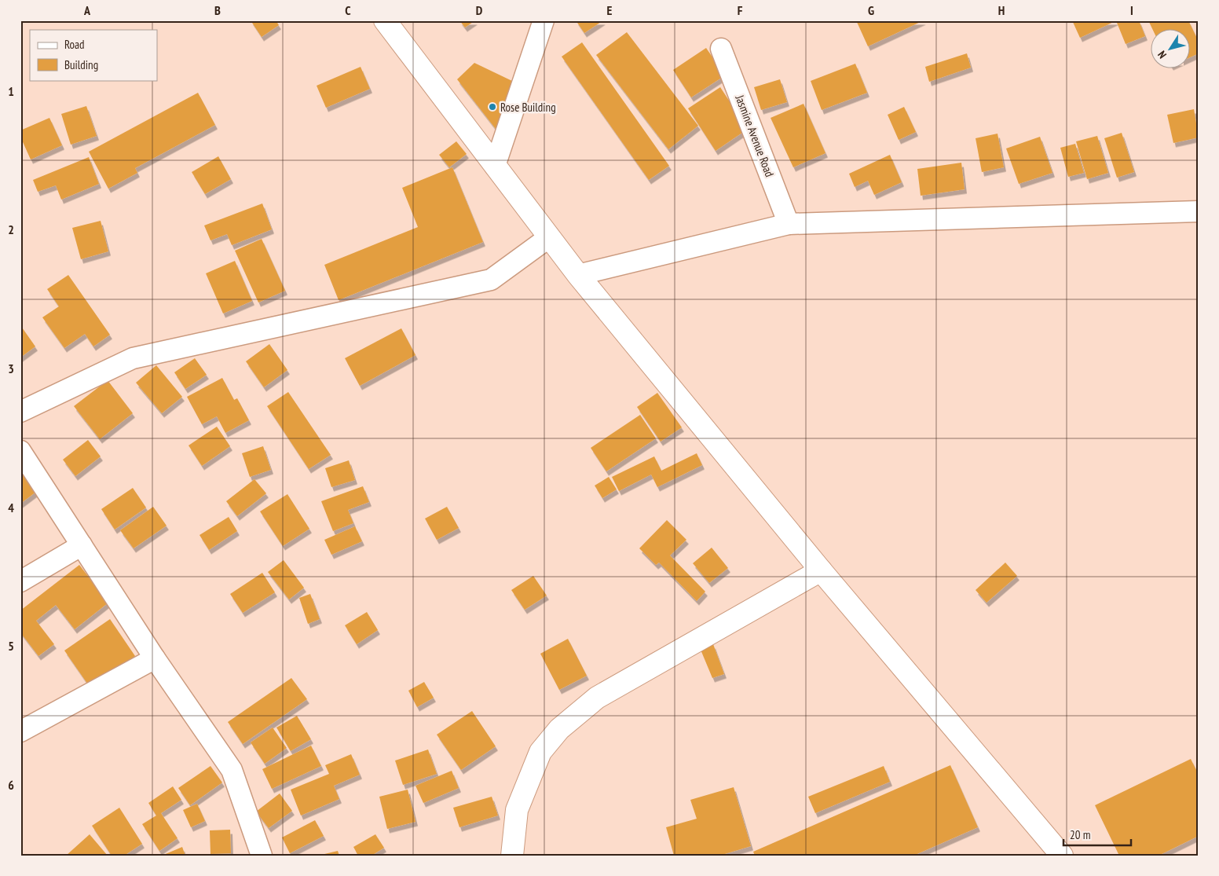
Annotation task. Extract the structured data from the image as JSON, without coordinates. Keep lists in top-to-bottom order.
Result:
{
  "streets": {
    "street": ["Jasmine Avenue Road"]
  },
  "places": ["Rose Building"],
  "legend": ["Road", "Building"],
  "scale_bar": "20 m",
  "north": "bottom left",
  "grid": {
    "columns": [
      "A",
      "B",
      "C",
      "D",
      "E",
      "F",
      "G",
      "H",
      "I"
    ],
    "rows": [
      "1",
      "2",
      "3",
      "4",
      "5",
      "6"
    ]
  }
}
